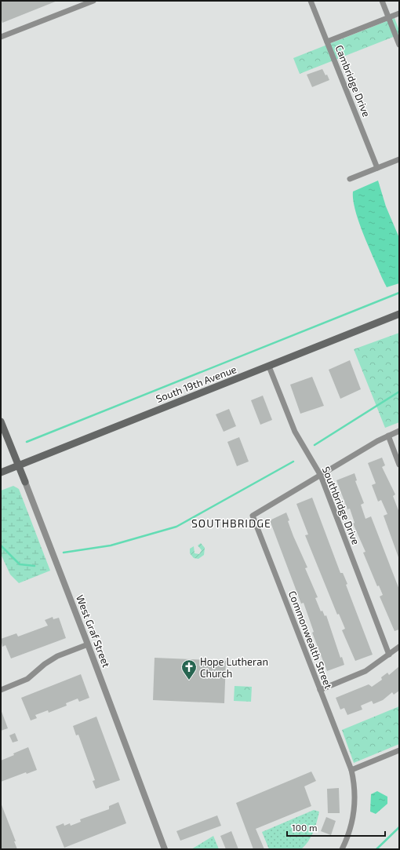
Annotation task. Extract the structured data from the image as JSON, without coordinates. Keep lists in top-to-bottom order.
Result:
{
  "streets": {
    "main road": ["South 19th Avenue", "West Graf Street"],
    "street": ["Cambridge Drive", "Southbridge Drive", "Commonwealth Street"]
  },
  "crossings": [
    ["South 19th Avenue", "Southbridge Drive"],
    ["South 19th Avenue", "West Graf Street"],
    ["Southbridge Drive", "Commonwealth Street"]
  ],
  "districts": ["SOUTHBRIDGE"],
  "places": {
    "church": ["Hope Lutheran Church"]
  },
  "scale_bar": "100 m"
}
